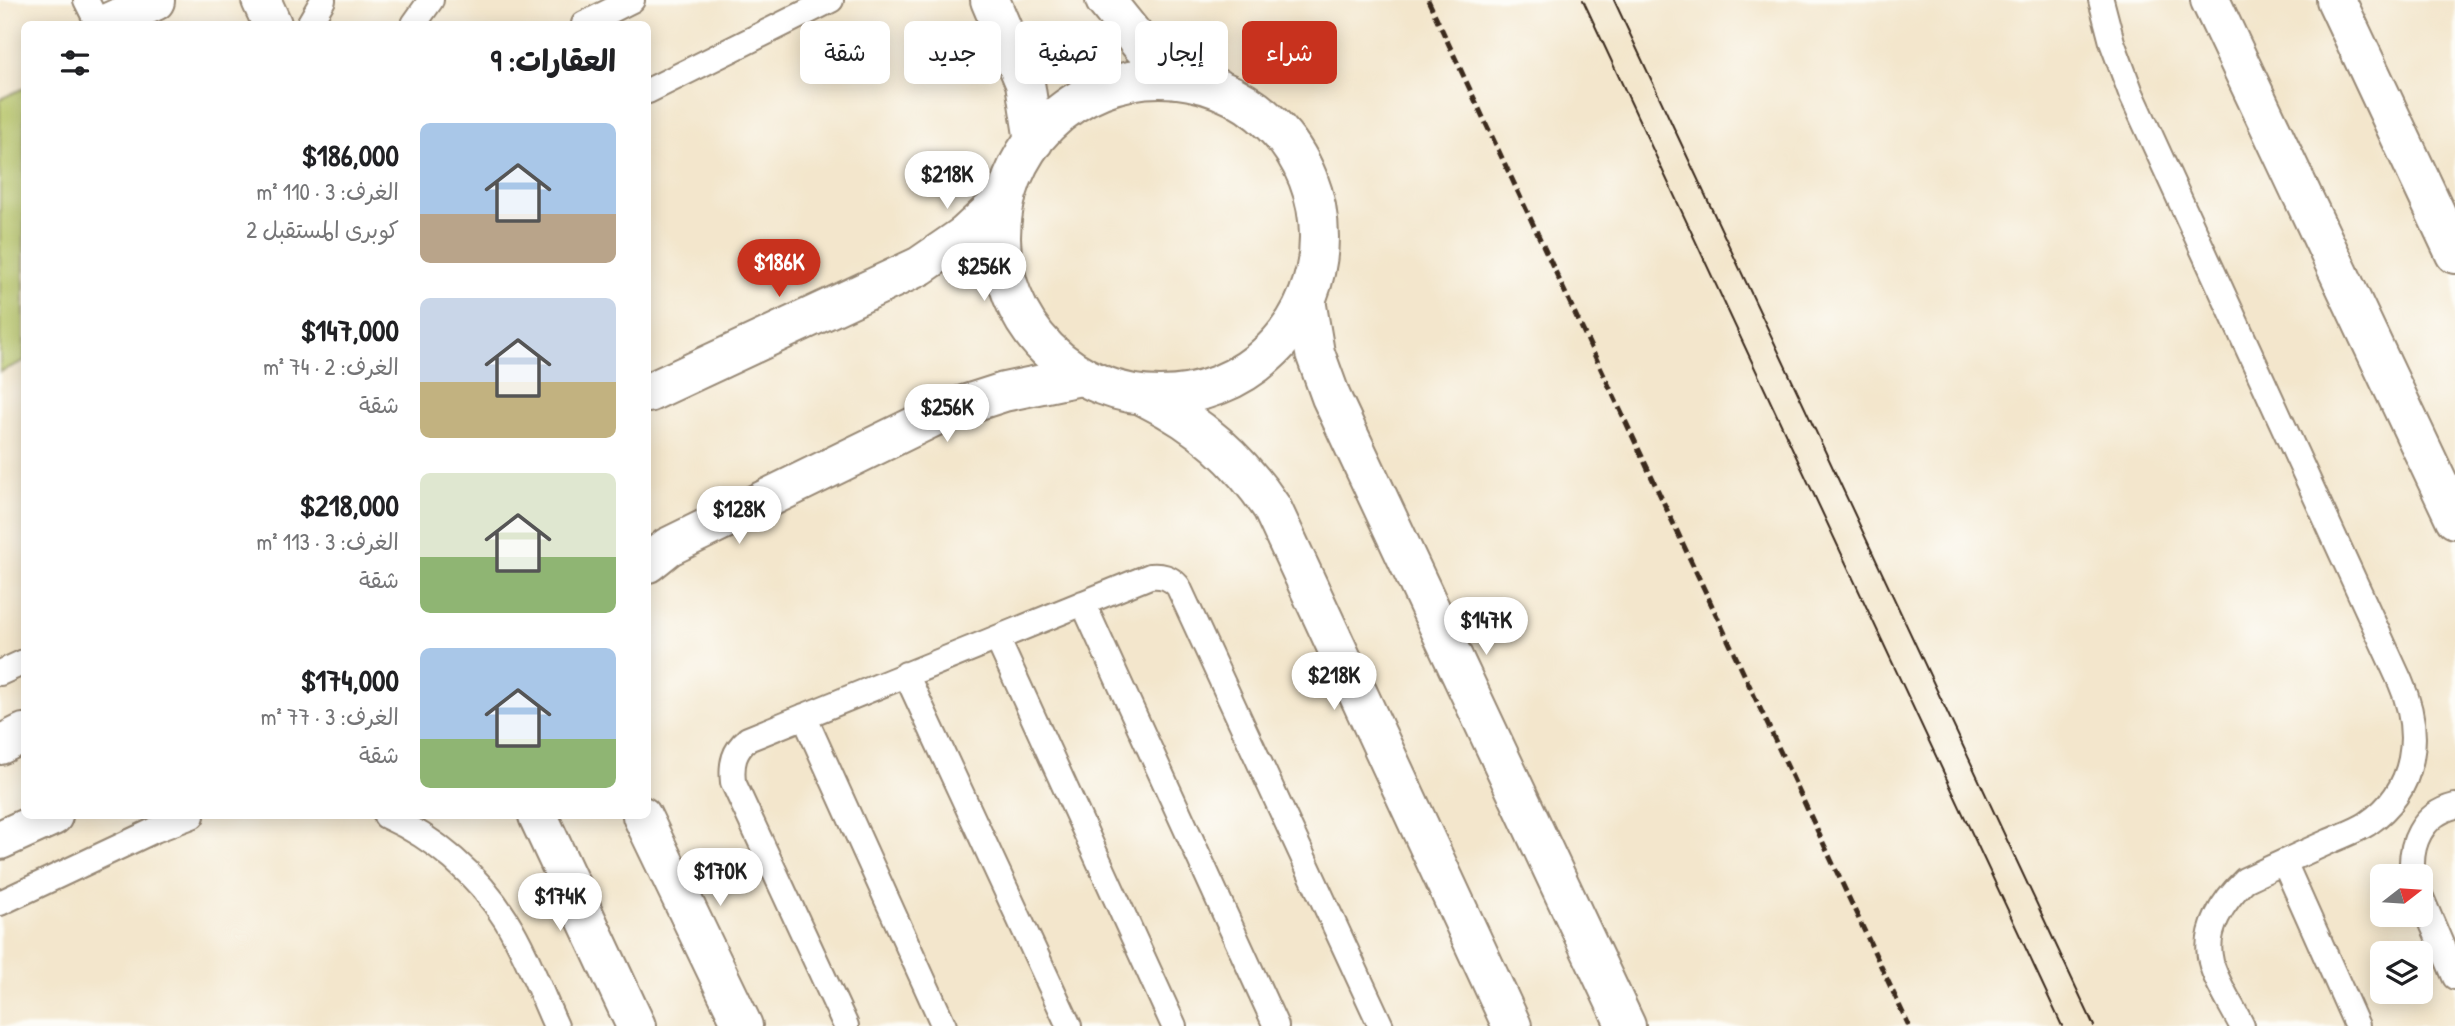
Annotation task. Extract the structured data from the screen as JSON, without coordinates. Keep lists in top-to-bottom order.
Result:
{
  "north": "right",
  "page": {
    "chip": [
      "شراء",
      "إيجار",
      "تصفية",
      "جديد",
      "شقة"
    ],
    "heading": "العقارات: 9",
    "list": [
      {
        "name": "$186,000",
        "note": "الغرف: 3 · 110 m² · كوبرى المستقبل 2"
      },
      {
        "name": "$147,000",
        "note": "الغرف: 2 · 74 m² · شقة"
      },
      {
        "name": "$218,000",
        "note": "الغرف: 3 · 113 m² · شقة"
      },
      {
        "name": "$174,000",
        "note": "الغرف: 3 · 77 m² · شقة"
      }
    ],
    "price": [
      "$218K",
      "$186K",
      "$256K",
      "$256K",
      "$128K",
      "$147K",
      "$218K",
      "$170K",
      "$174K"
    ]
  }
}
